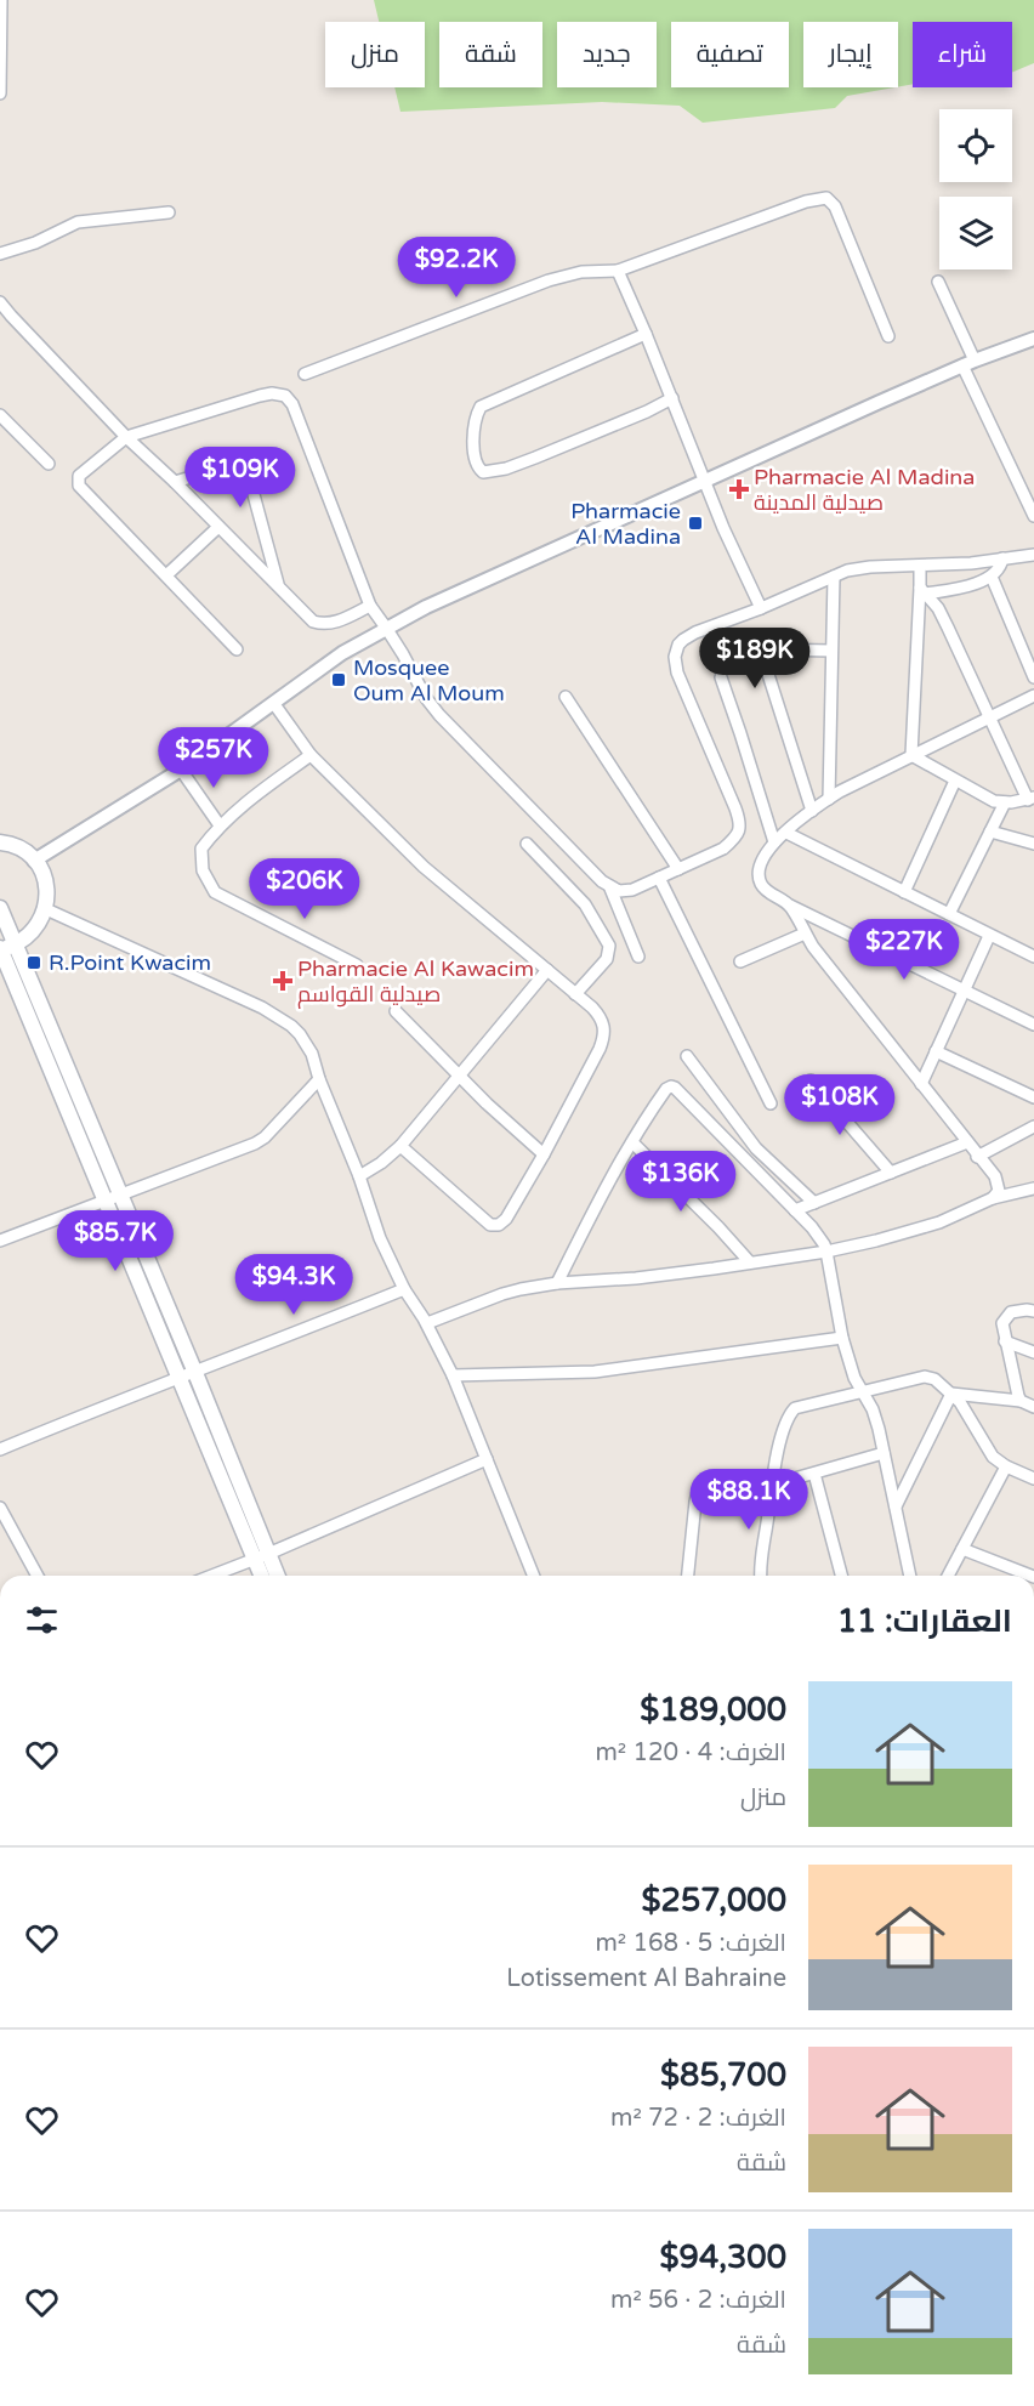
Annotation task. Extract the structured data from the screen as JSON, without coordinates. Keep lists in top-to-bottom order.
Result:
{
  "places": {
    "health": ["Pharmacie Al Madina صيدلية المدينة", "Pharmacie Al Kawacim صيدلية القواسم"],
    "transit": ["Pharmacie Al Madina", "Mosquee Oum Al Moum", "R.Point Kwacim"]
  },
  "page": {
    "chip": [
      "شراء",
      "إيجار",
      "تصفية",
      "جديد",
      "شقة",
      "منزل"
    ],
    "price": [
      "$92.2K",
      "$109K",
      "$189K",
      "$257K",
      "$206K",
      "$227K",
      "$108K",
      "$136K",
      "$85.7K",
      "$94.3K",
      "$88.1K"
    ],
    "heading": "العقارات: 11",
    "list": [
      {
        "name": "$189,000",
        "note": "الغرف: 4 · 120 m² · منزل"
      },
      {
        "name": "$257,000",
        "note": "الغرف: 5 · 168 m² · Lotissement Al Bahraine"
      },
      {
        "name": "$85,700",
        "note": "الغرف: 2 · 72 m² · شقة"
      },
      {
        "name": "$94,300",
        "note": "الغرف: 2 · 56 m² · شقة"
      }
    ]
  }
}
